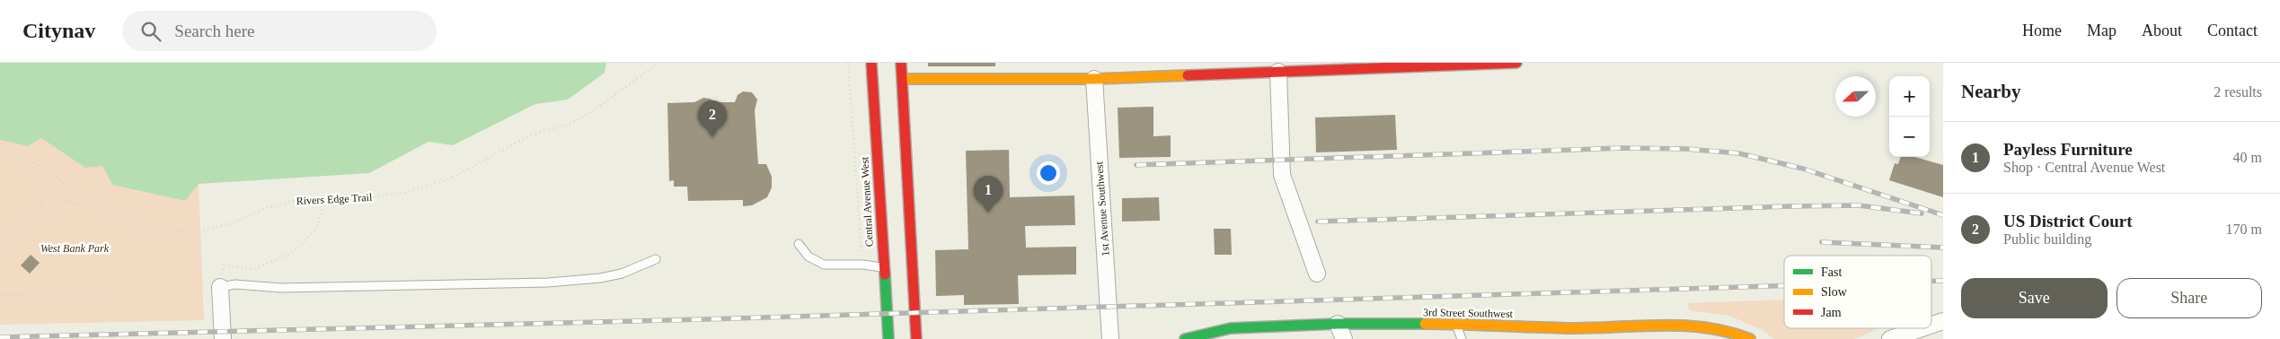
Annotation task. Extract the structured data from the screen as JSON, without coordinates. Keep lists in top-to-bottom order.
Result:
{
  "streets": {
    "street": ["Central Avenue West", "1st Avenue Southwest", "3rd Street Southwest"],
    "path": ["Rivers Edge Trail"]
  },
  "parks": ["West Bank Park"],
  "legend": ["Fast", "Slow", "Jam"],
  "north": "left",
  "page": {
    "header": "Citynav",
    "search": "Search here",
    "nav": [
      "Home",
      "Map",
      "About",
      "Contact"
    ],
    "heading": ["Nearby", "2 results"],
    "map_buttons": ["+", "−"],
    "pins": ["2", "1"],
    "list": [
      {
        "mark": "1",
        "name": "Payless Furniture",
        "note": "Shop · Central Avenue West",
        "value": "40 m"
      },
      {
        "mark": "2",
        "name": "US District Court",
        "note": "Public building",
        "value": "170 m"
      }
    ],
    "buttons": ["Save", "Share"]
  }
}
